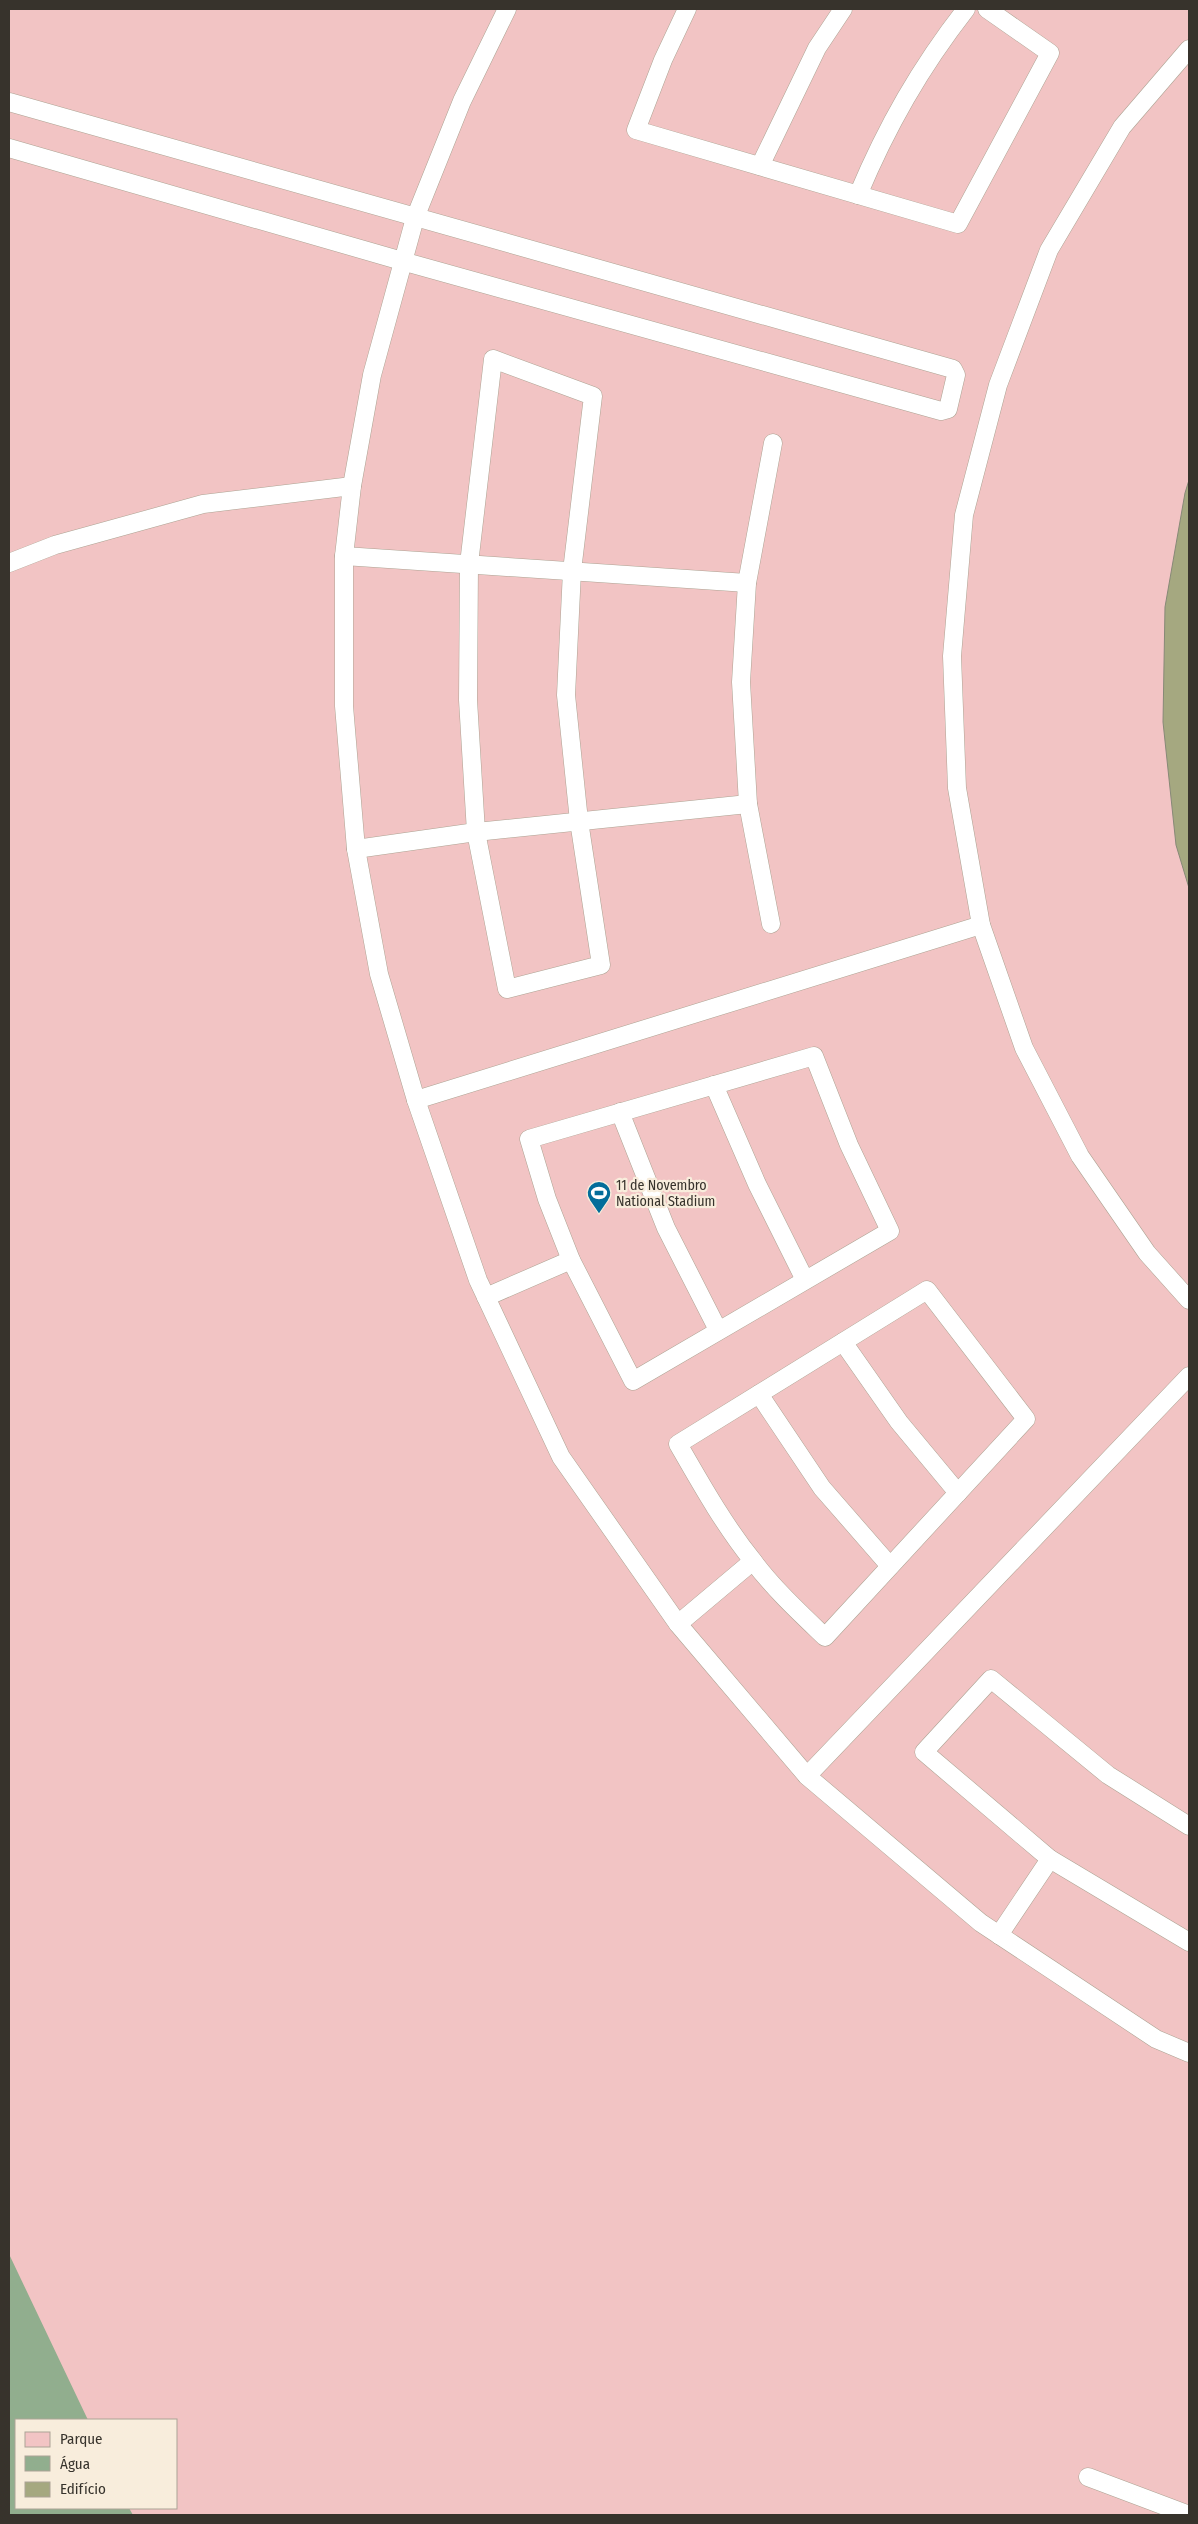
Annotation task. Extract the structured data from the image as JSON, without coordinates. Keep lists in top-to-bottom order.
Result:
{
  "places": {
    "sports": ["11 de Novembro National Stadium"]
  },
  "legend": ["Parque", "Água", "Edifício"]
}
